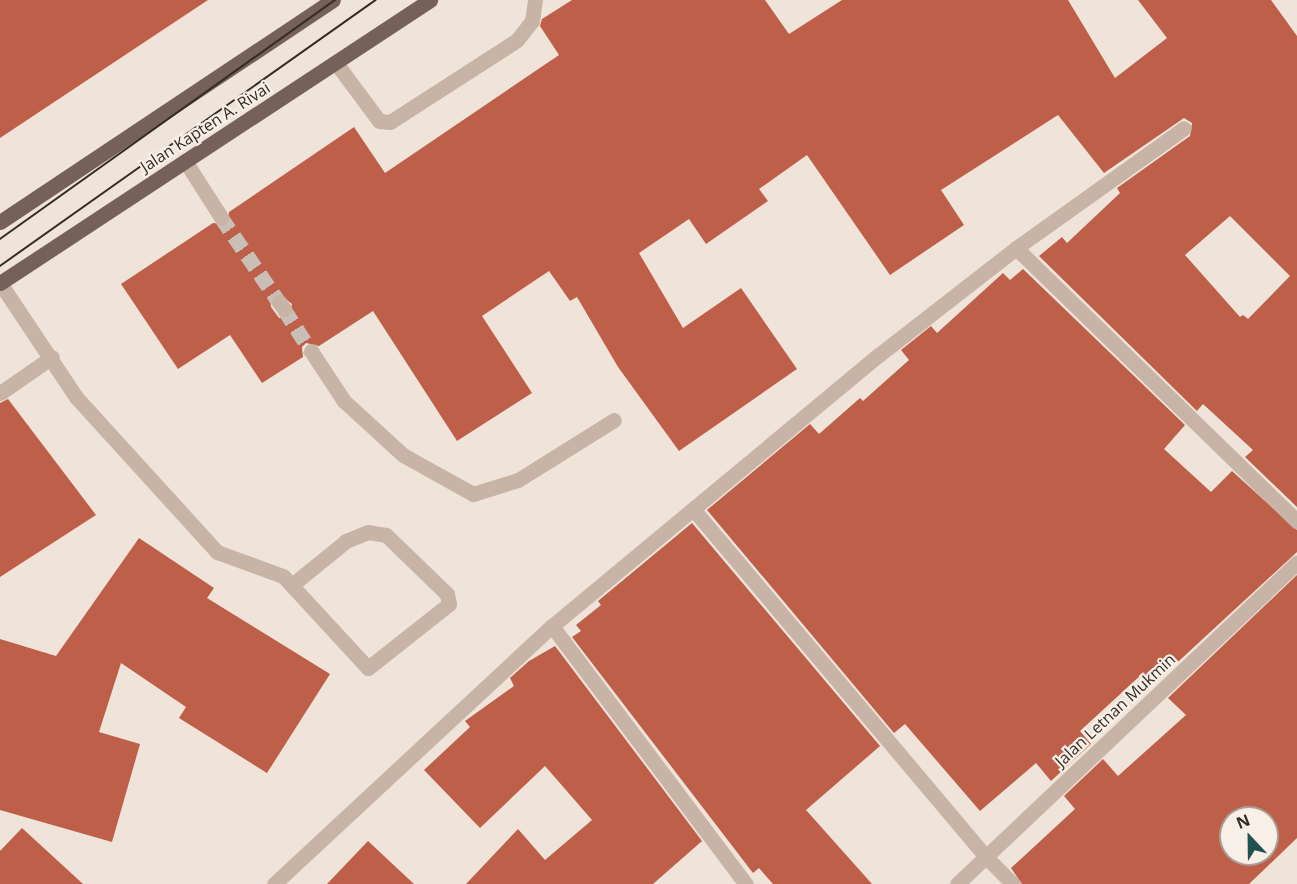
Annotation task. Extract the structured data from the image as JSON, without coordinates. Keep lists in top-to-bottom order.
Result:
{
  "streets": {
    "main road": ["Jalan Kapten A. Rivai"],
    "street": ["Jalan Letnan Mukmin"]
  },
  "north": "top"
}
